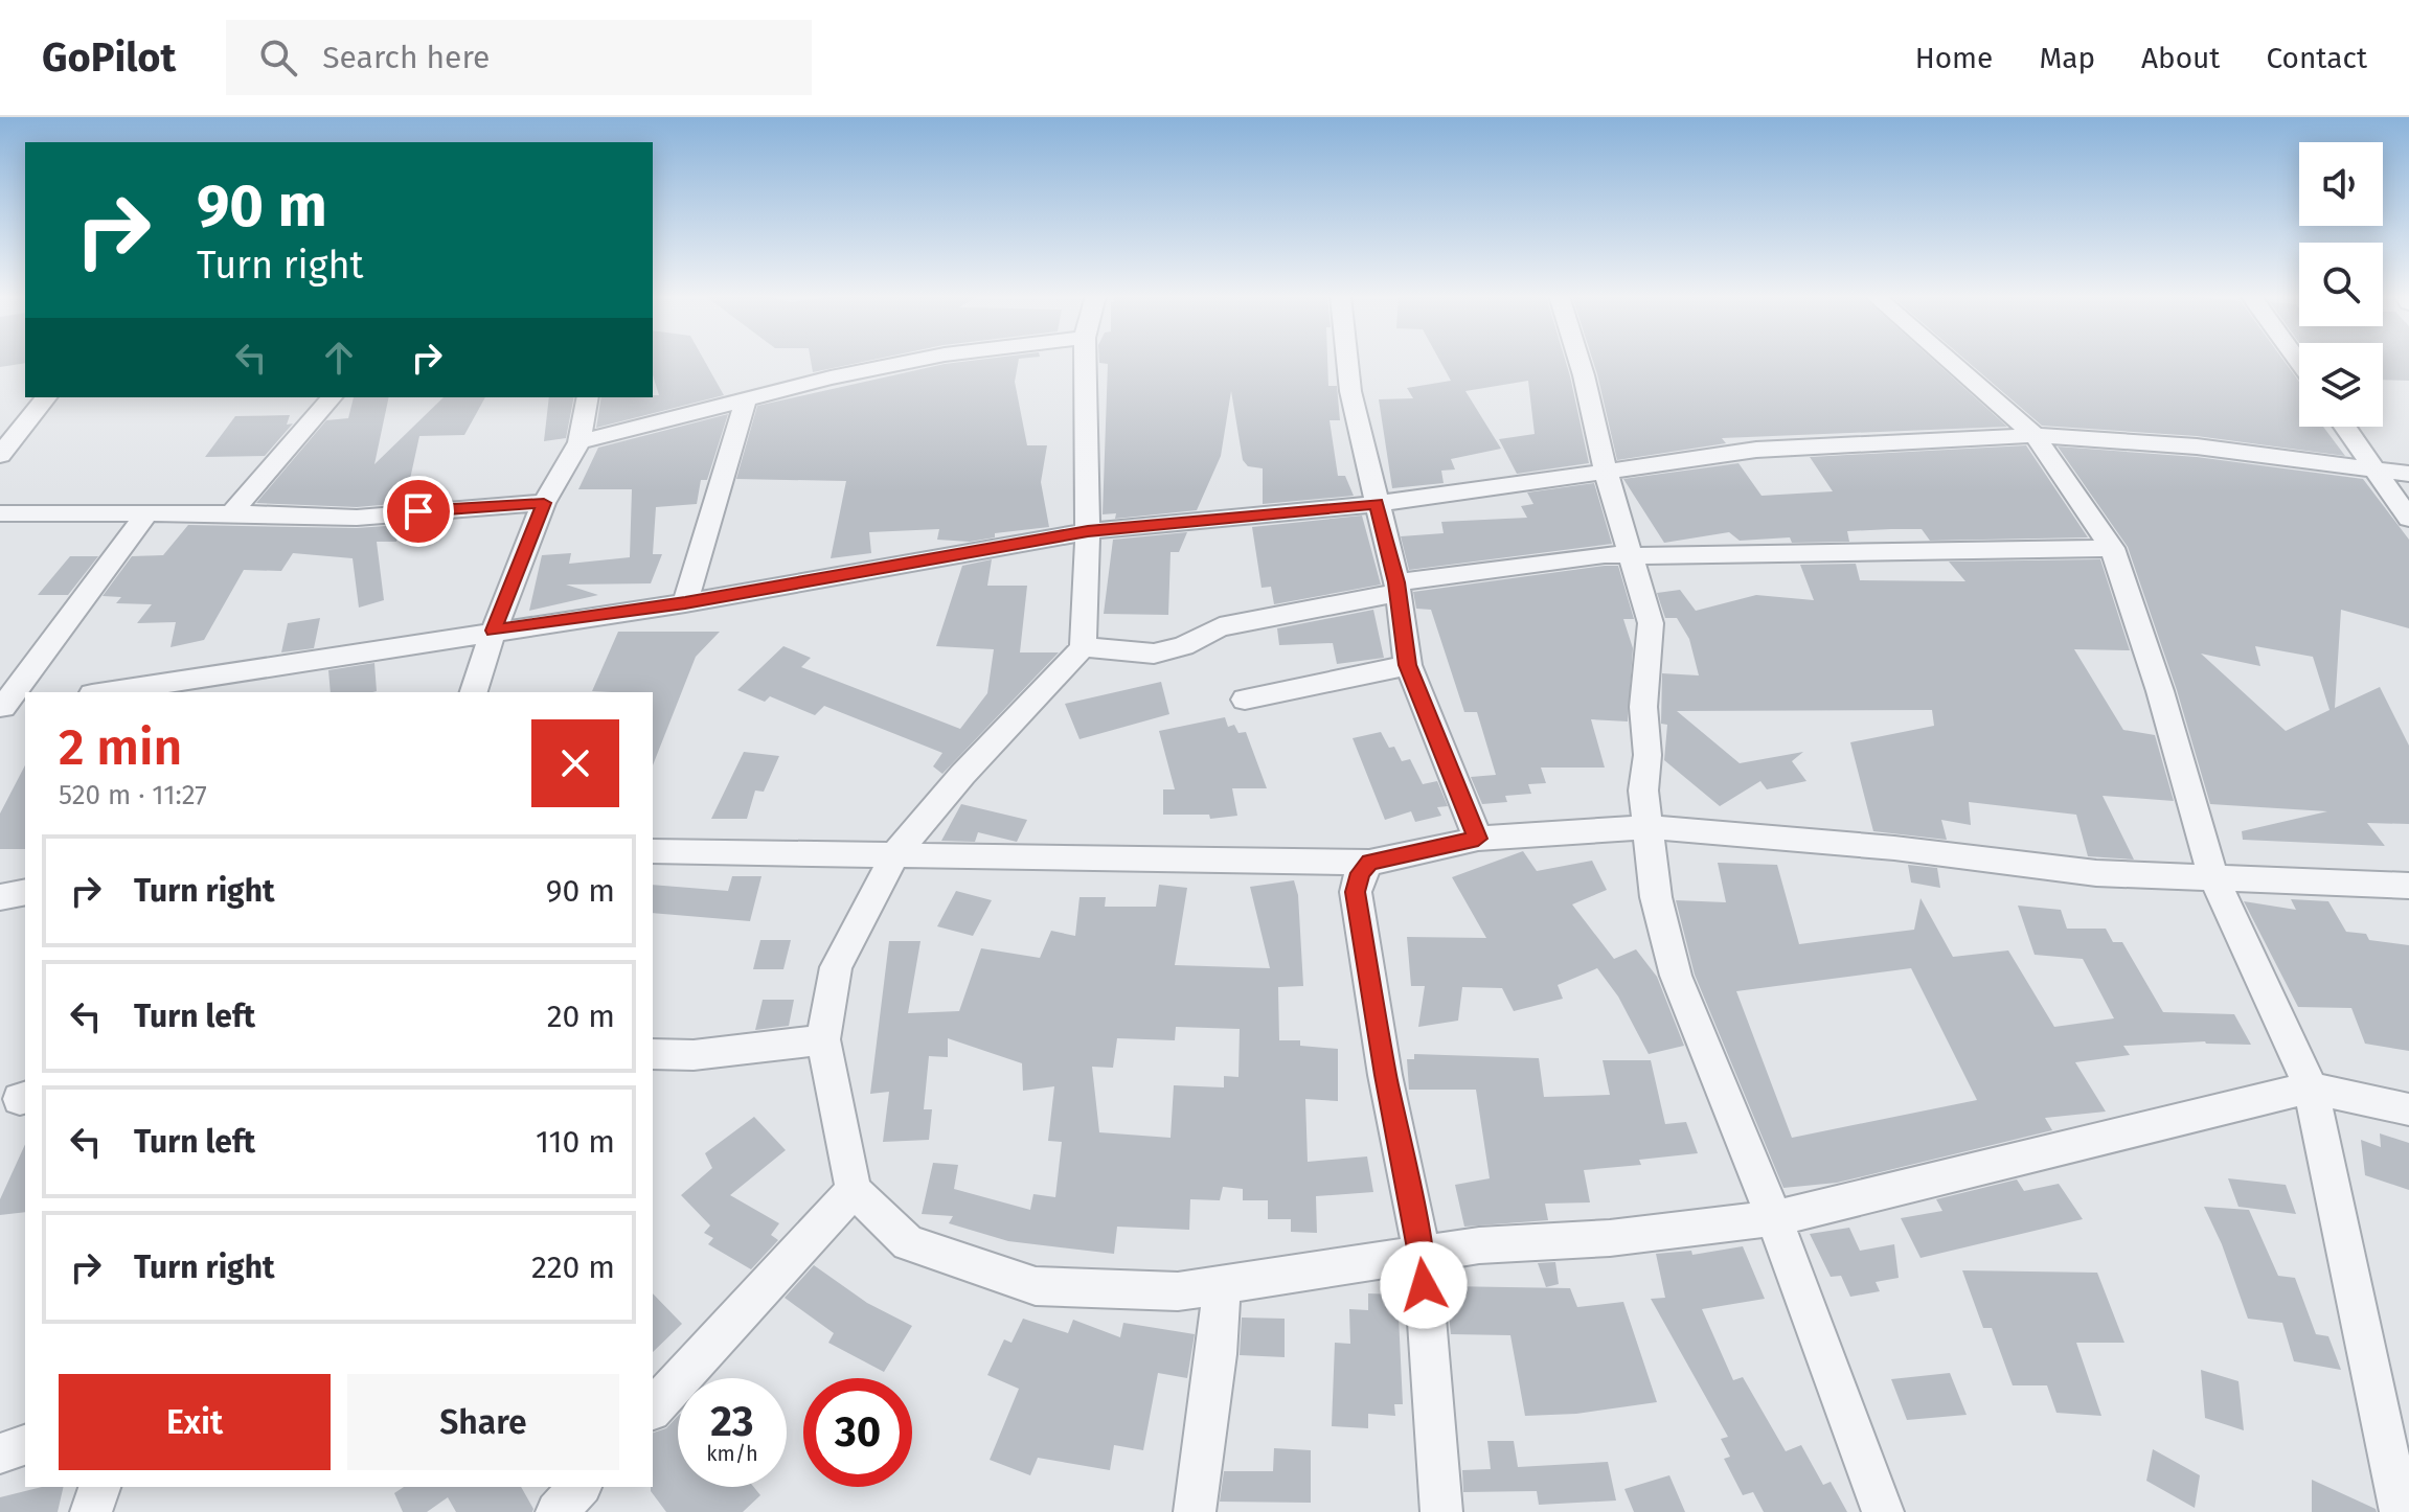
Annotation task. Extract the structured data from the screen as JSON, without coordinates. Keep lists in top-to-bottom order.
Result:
{
  "page": {
    "header": "GoPilot",
    "search": "Search here",
    "nav": [
      "Home",
      "Map",
      "About",
      "Contact"
    ],
    "turn": ["90 m", "Turn right"],
    "heading": ["2 min", "520 m · 11:27"],
    "list": [
      {
        "name": "Turn right",
        "value": "90 m"
      },
      {
        "name": "Turn left",
        "value": "20 m"
      },
      {
        "name": "Turn left",
        "value": "110 m"
      },
      {
        "name": "Turn right",
        "value": "220 m"
      }
    ],
    "buttons": ["Exit", "Share"],
    "speed": "23 km/h",
    "limit": "30"
  }
}
